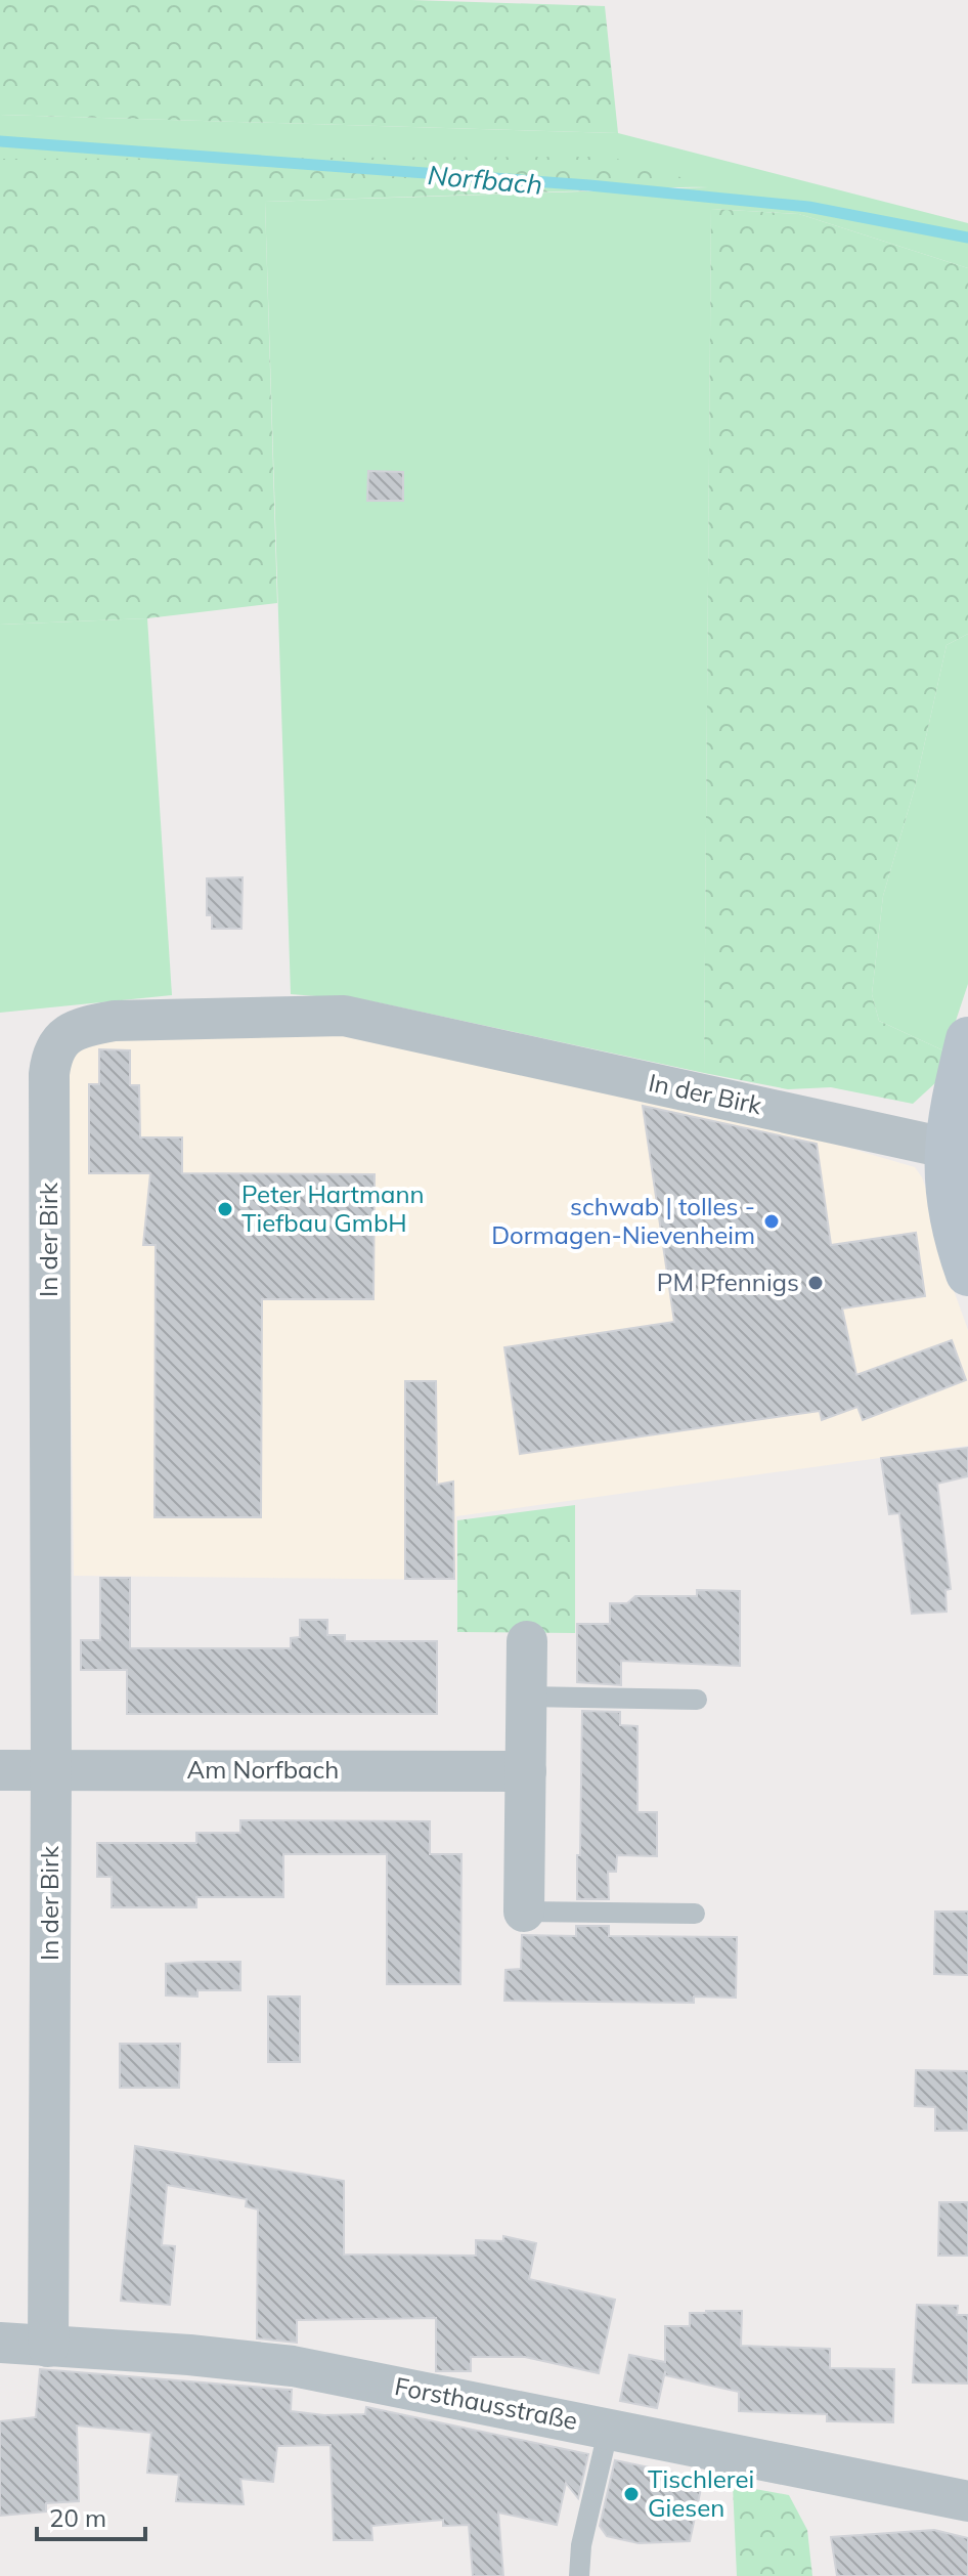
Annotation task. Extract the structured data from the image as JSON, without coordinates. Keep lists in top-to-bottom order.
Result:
{
  "streets": {
    "street": ["In der Birk", "Am Norfbach", "Forsthausstraße"]
  },
  "crossings": [
    ["In der Birk", "Am Norfbach"],
    ["In der Birk", "Forsthausstraße"]
  ],
  "water": ["Norfbach"],
  "places": [
    "Peter Hartmann Tiefbau GmbH",
    "schwab | tolles - Dormagen-Nievenheim",
    "PM Pfennigs",
    "Tischlerei Giesen"
  ],
  "scale_bar": "20 m"
}
